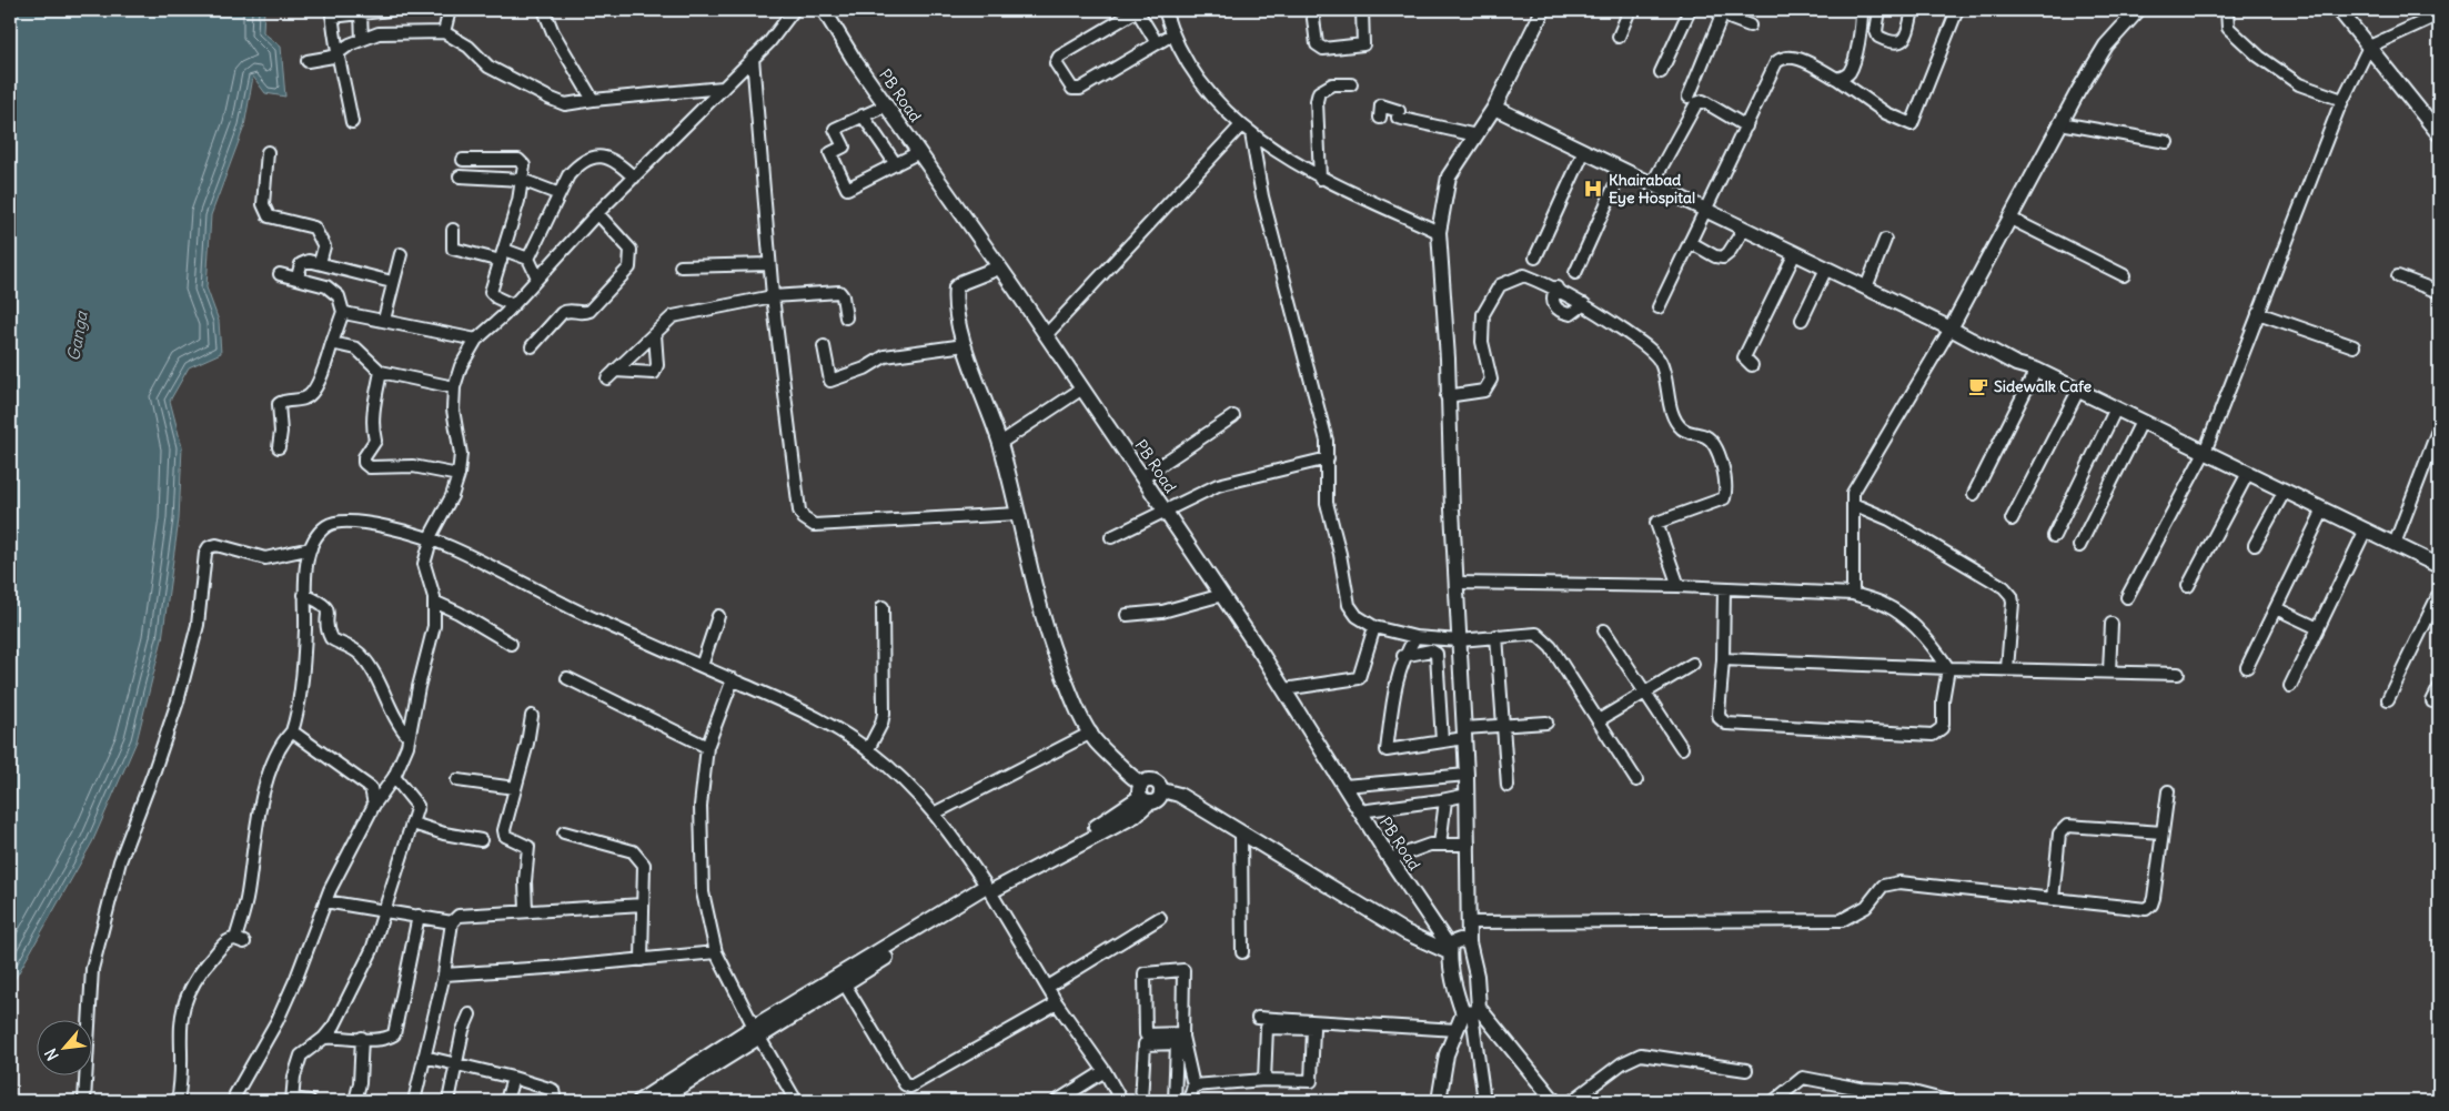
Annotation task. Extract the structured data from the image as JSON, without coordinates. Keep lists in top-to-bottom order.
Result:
{
  "streets": {
    "street": ["PB Road"]
  },
  "water": ["Ganga"],
  "places": {
    "hospital": ["Khairabad Eye Hospital"],
    "cafe": ["Sidewalk Cafe"]
  },
  "north": "bottom left"
}
